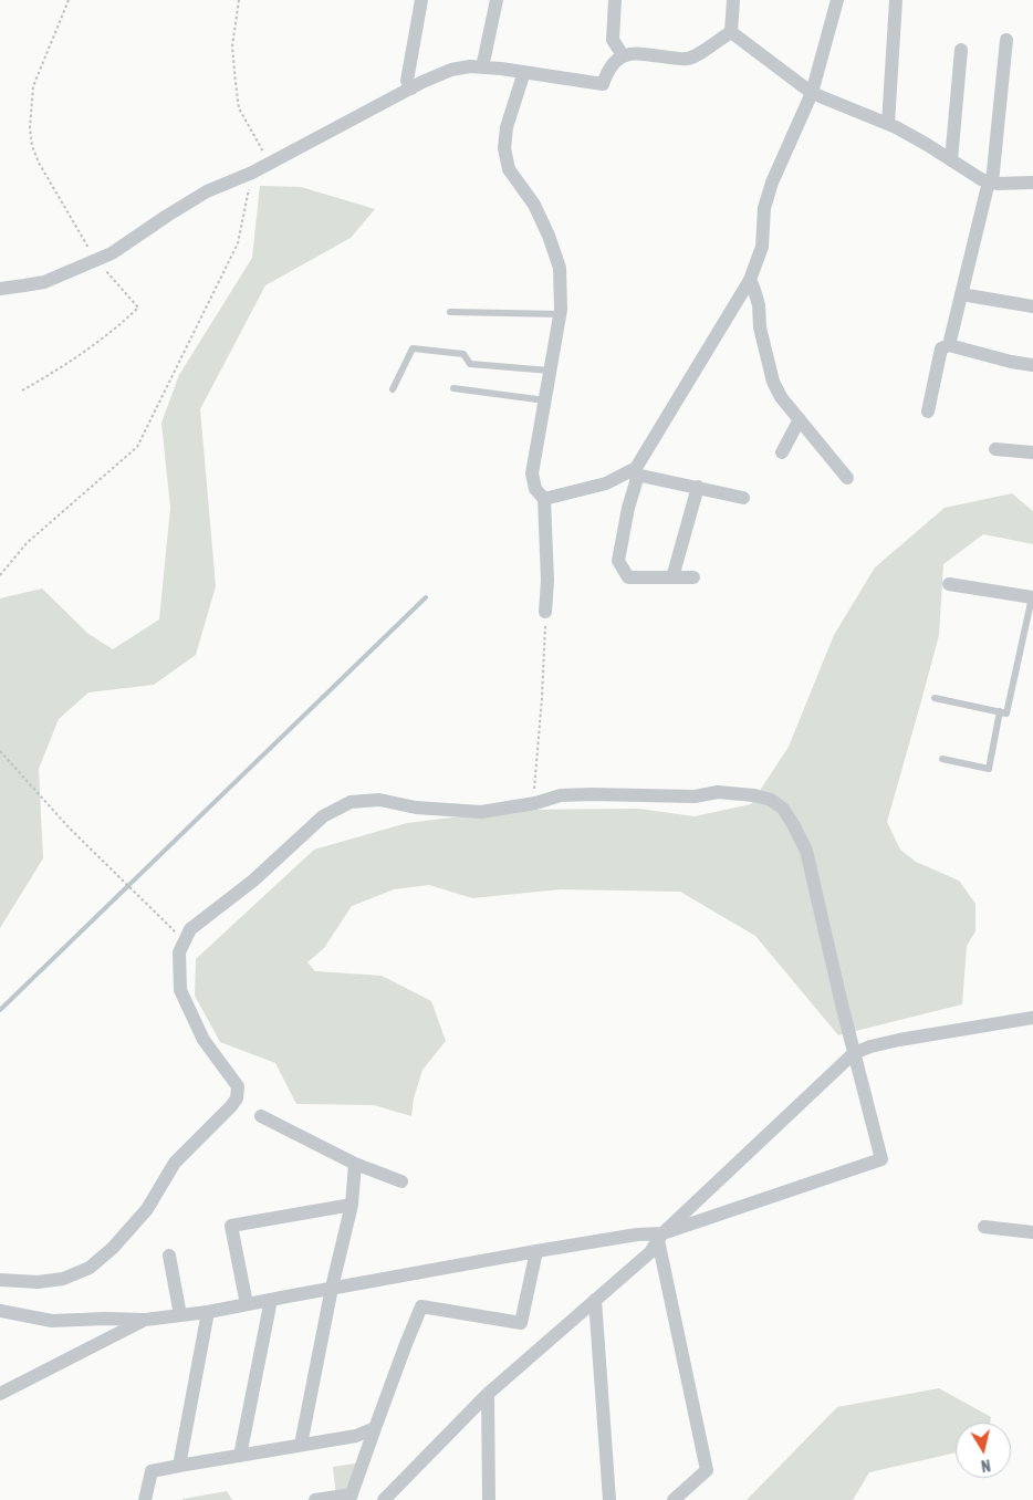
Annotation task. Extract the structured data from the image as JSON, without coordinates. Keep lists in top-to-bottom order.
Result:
{
  "north": "bottom"
}
